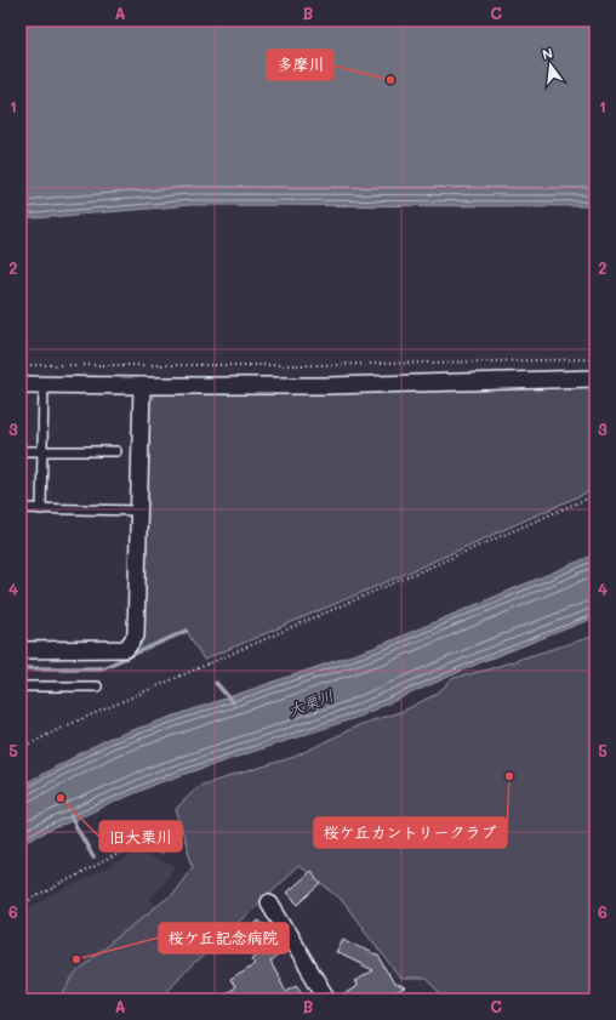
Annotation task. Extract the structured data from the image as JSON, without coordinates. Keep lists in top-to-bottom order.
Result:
{
  "water": ["大栗川"],
  "places": [
    "多摩川",
    "桜ケ丘カントリークラブ",
    "旧大栗川",
    "桜ケ丘記念病院"
  ],
  "north": "top",
  "grid": {
    "columns": ["A", "B", "C"],
    "rows": [
      "1",
      "2",
      "3",
      "4",
      "5",
      "6"
    ]
  }
}
